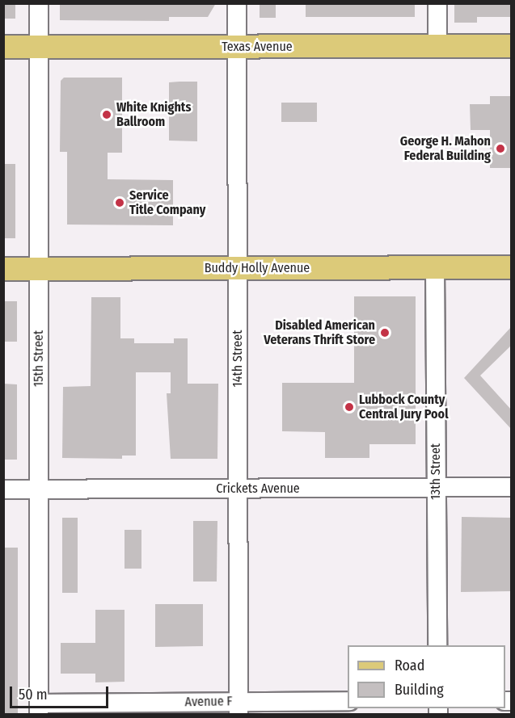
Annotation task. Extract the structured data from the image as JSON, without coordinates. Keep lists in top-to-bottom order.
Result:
{
  "streets": {
    "main road": ["Texas Avenue", "Buddy Holly Avenue"],
    "street": [
      "15th Street",
      "14th Street",
      "13th Street",
      "Crickets Avenue",
      "Avenue F"
    ]
  },
  "crossings": [
    ["Texas Avenue", "15th Street"],
    ["Texas Avenue", "14th Street"],
    ["Buddy Holly Avenue", "15th Street"],
    ["Buddy Holly Avenue", "14th Street"],
    ["Buddy Holly Avenue", "13th Street"],
    ["15th Street", "Crickets Avenue"],
    ["15th Street", "Avenue F"],
    ["14th Street", "Crickets Avenue"],
    ["14th Street", "Avenue F"],
    ["13th Street", "Crickets Avenue"]
  ],
  "places": [
    "White Knights Ballroom",
    "George H. Mahon Federal Building",
    "Service Title Company",
    "Disabled American Veterans Thrift Store",
    "Lubbock County Central Jury Pool"
  ],
  "legend": ["Road", "Building"],
  "scale_bar": "50 m"
}
